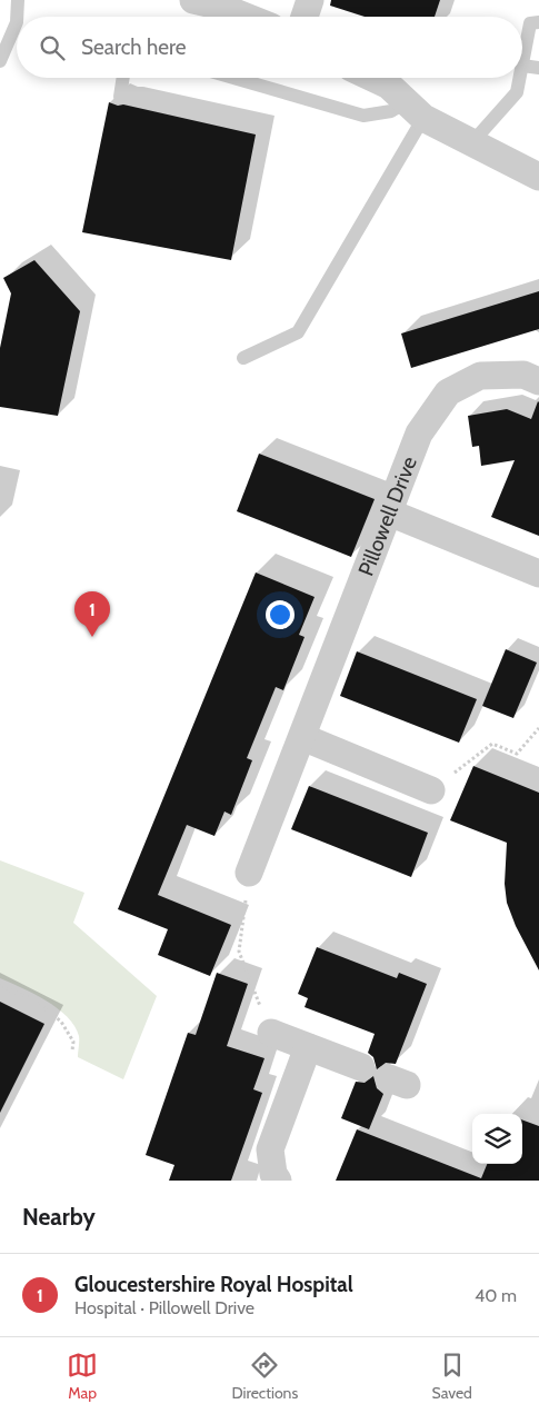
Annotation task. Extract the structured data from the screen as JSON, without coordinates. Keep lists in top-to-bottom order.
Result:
{
  "streets": {
    "street": ["Pillowell Drive"]
  },
  "page": {
    "search": "Search here",
    "pins": "1",
    "heading": "Nearby",
    "list": [
      {
        "mark": "1",
        "name": "Gloucestershire Royal Hospital",
        "note": "Hospital · Pillowell Drive",
        "value": "40 m"
      }
    ],
    "nav": ["Map", "Directions", "Saved"]
  }
}
